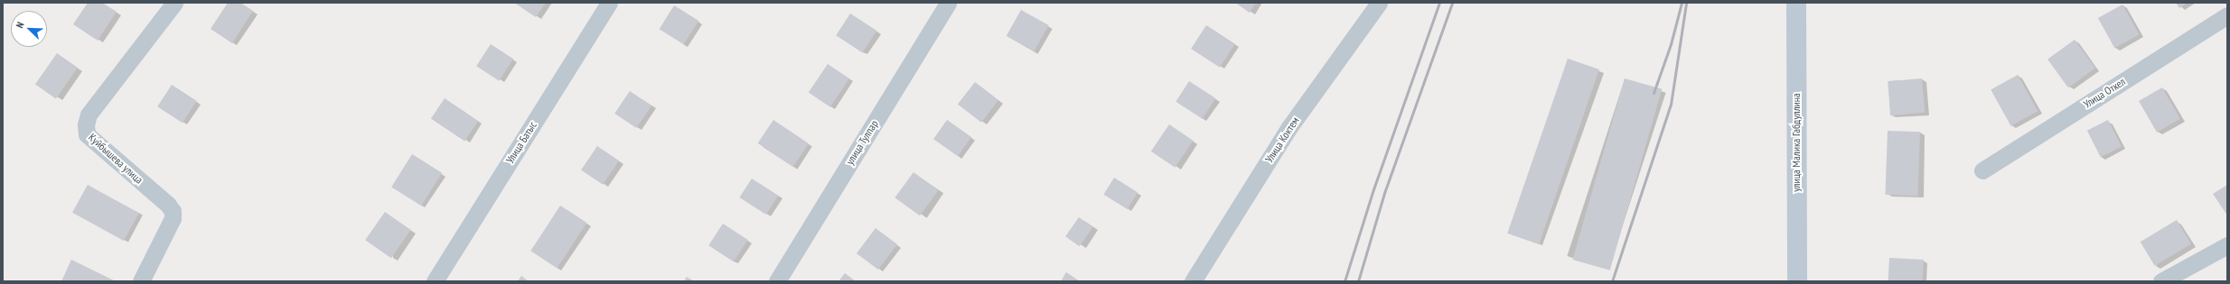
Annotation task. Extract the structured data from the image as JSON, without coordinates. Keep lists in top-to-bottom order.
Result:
{
  "streets": {
    "main road": ["улица Малика Габдуллина"],
    "street": [
      "Улица Откел",
      "Улица Коктем",
      "Улица Батыс",
      "улица Тулпар",
      "Куйбышева улица"
    ]
  },
  "north": "top left"
}
